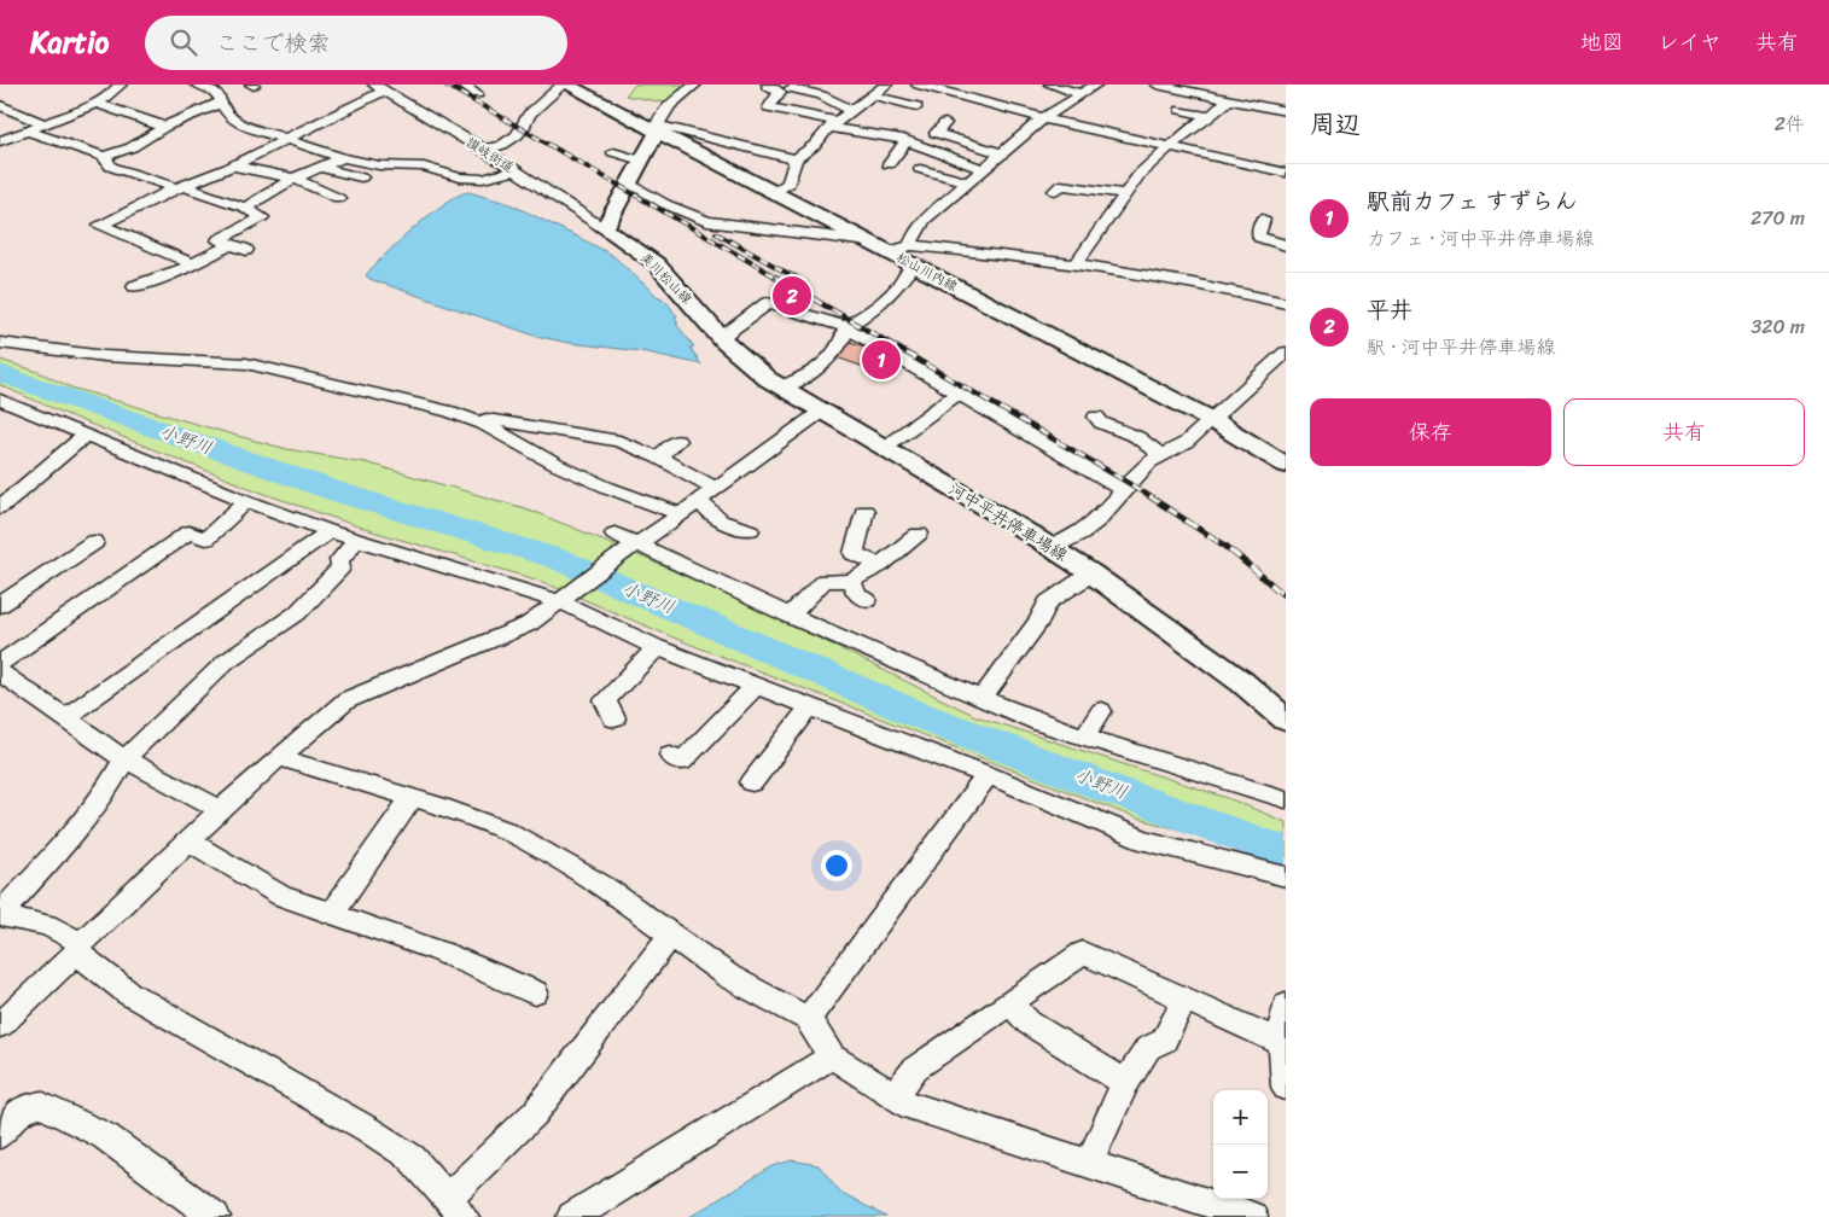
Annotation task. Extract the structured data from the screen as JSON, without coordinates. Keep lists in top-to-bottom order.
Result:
{
  "streets": {
    "main road": ["松山川内線", "美川松山線", "河中平井停車場線"],
    "street": ["讃岐街道"]
  },
  "crossings": [
    ["讃岐街道", "美川松山線"],
    ["美川松山線", "河中平井停車場線"]
  ],
  "water": ["小野川"],
  "page": {
    "header": "Kartio",
    "search": "ここで検索",
    "nav": ["地図", "レイヤ", "共有"],
    "heading": ["周辺", "2件"],
    "list": [
      {
        "mark": "1",
        "name": "駅前カフェ すずらん",
        "note": "カフェ · 河中平井停車場線",
        "value": "270 m"
      },
      {
        "mark": "2",
        "name": "平井",
        "note": "駅 · 河中平井停車場線",
        "value": "320 m"
      }
    ],
    "pins": ["2", "1"],
    "buttons": ["保存", "共有"],
    "map_buttons": ["+", "−"]
  }
}
